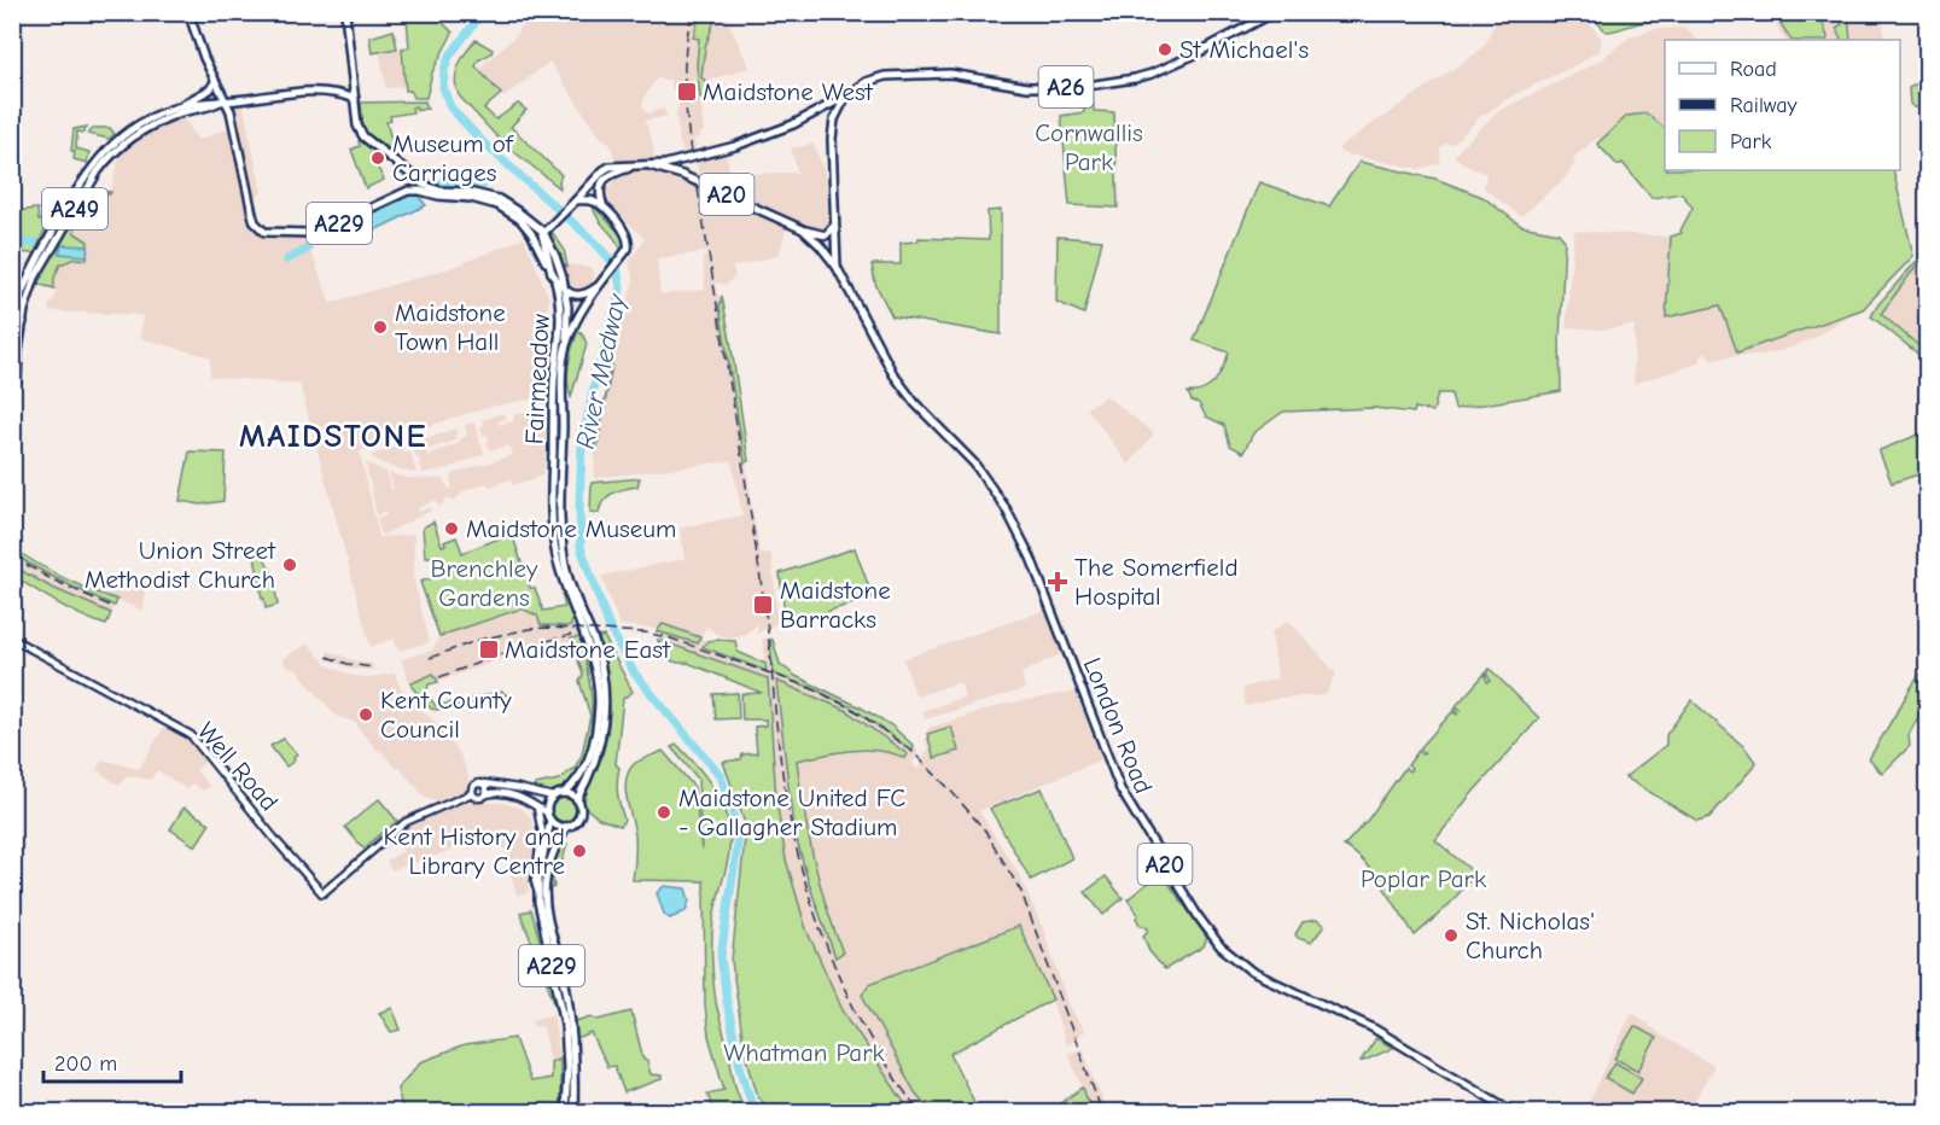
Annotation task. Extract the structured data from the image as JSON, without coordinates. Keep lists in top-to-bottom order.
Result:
{
  "streets": {
    "main road": [
      "A26",
      "A20",
      "A249",
      "A229",
      "Fairmeadow",
      "London Road",
      "Well Road"
    ]
  },
  "crossings": [
    ["A26", "A20"],
    ["A20", "A229"],
    ["A20", "Fairmeadow"],
    ["A20", "London Road"],
    ["A249", "A229"],
    ["A229", "Fairmeadow"]
  ],
  "districts": ["MAIDSTONE"],
  "water": ["River Medway"],
  "parks": [
    "Cornwallis Park",
    "Brenchley Gardens",
    "Poplar Park",
    "Whatman Park"
  ],
  "places": {
    "other": [
      "St Michael's",
      "Museum of Carriages",
      "Maidstone Town Hall",
      "Maidstone Museum",
      "Union Street Methodist Church",
      "Kent County Council",
      "Maidstone United FC - Gallagher Stadium",
      "Kent History and Library Centre",
      "St. Nicholas' Church"
    ],
    "transit": ["Maidstone West", "Maidstone Barracks", "Maidstone East"],
    "health": ["The Somerfield Hospital"]
  },
  "legend": ["Road", "Railway", "Park"],
  "scale_bar": "200 m"
}
